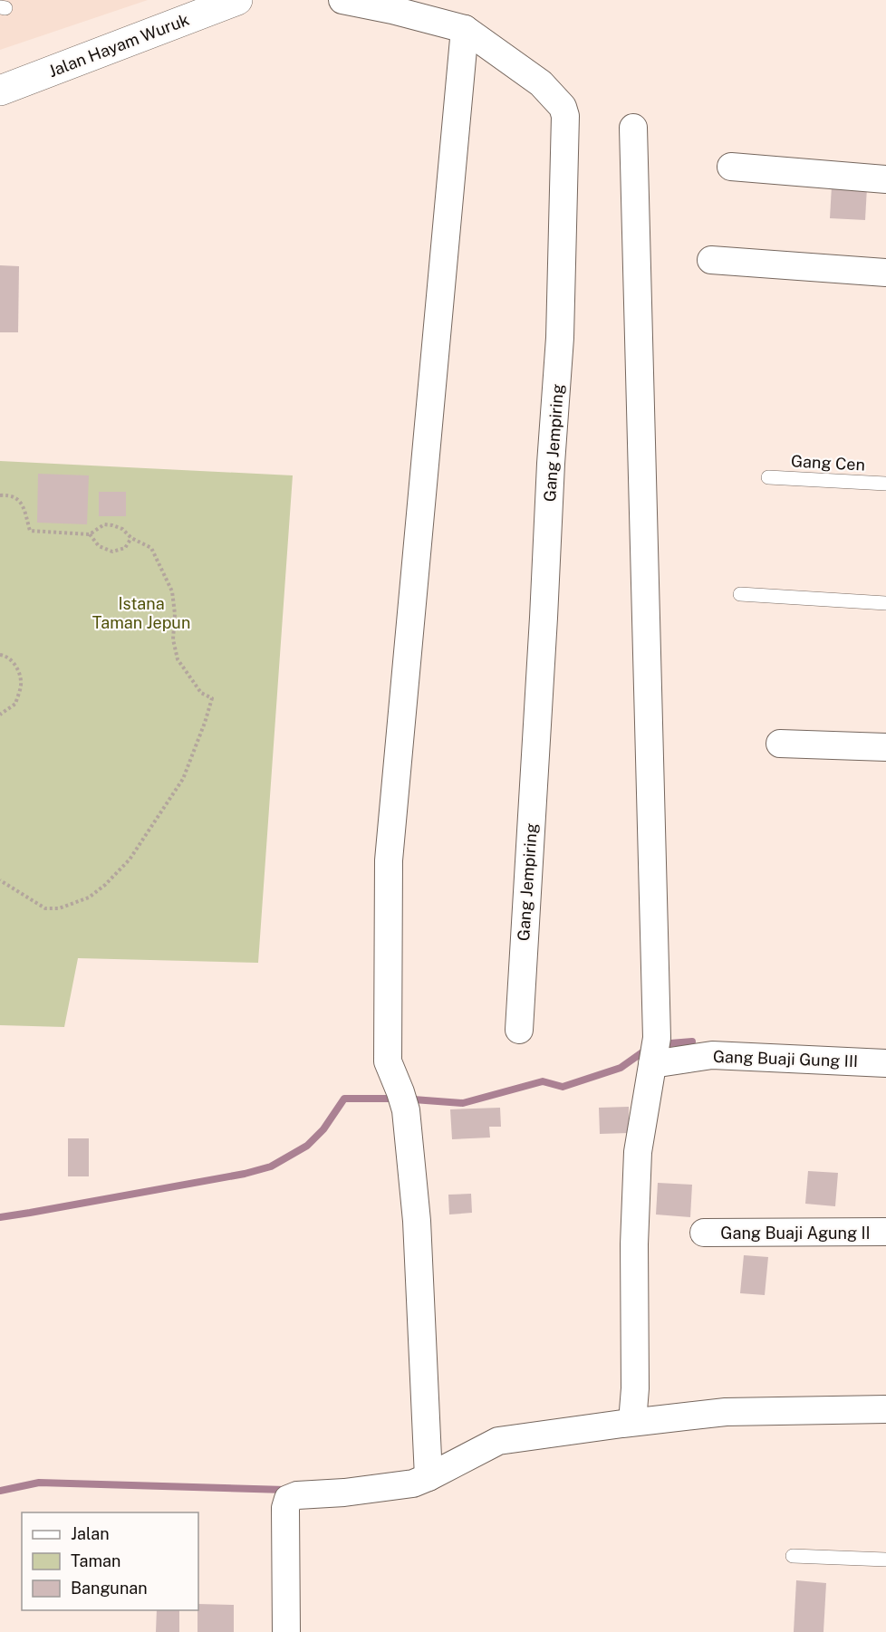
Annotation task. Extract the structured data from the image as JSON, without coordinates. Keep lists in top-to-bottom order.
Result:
{
  "streets": {
    "main road": ["Jalan Hayam Wuruk"],
    "street": ["Gang Jempiring", "Gang Buaji Gung III", "Gang Buaji Agung II"],
    "lane": ["Gang Cen"]
  },
  "parks": ["Istana Taman Jepun"],
  "legend": ["Jalan", "Taman", "Bangunan"]
}
